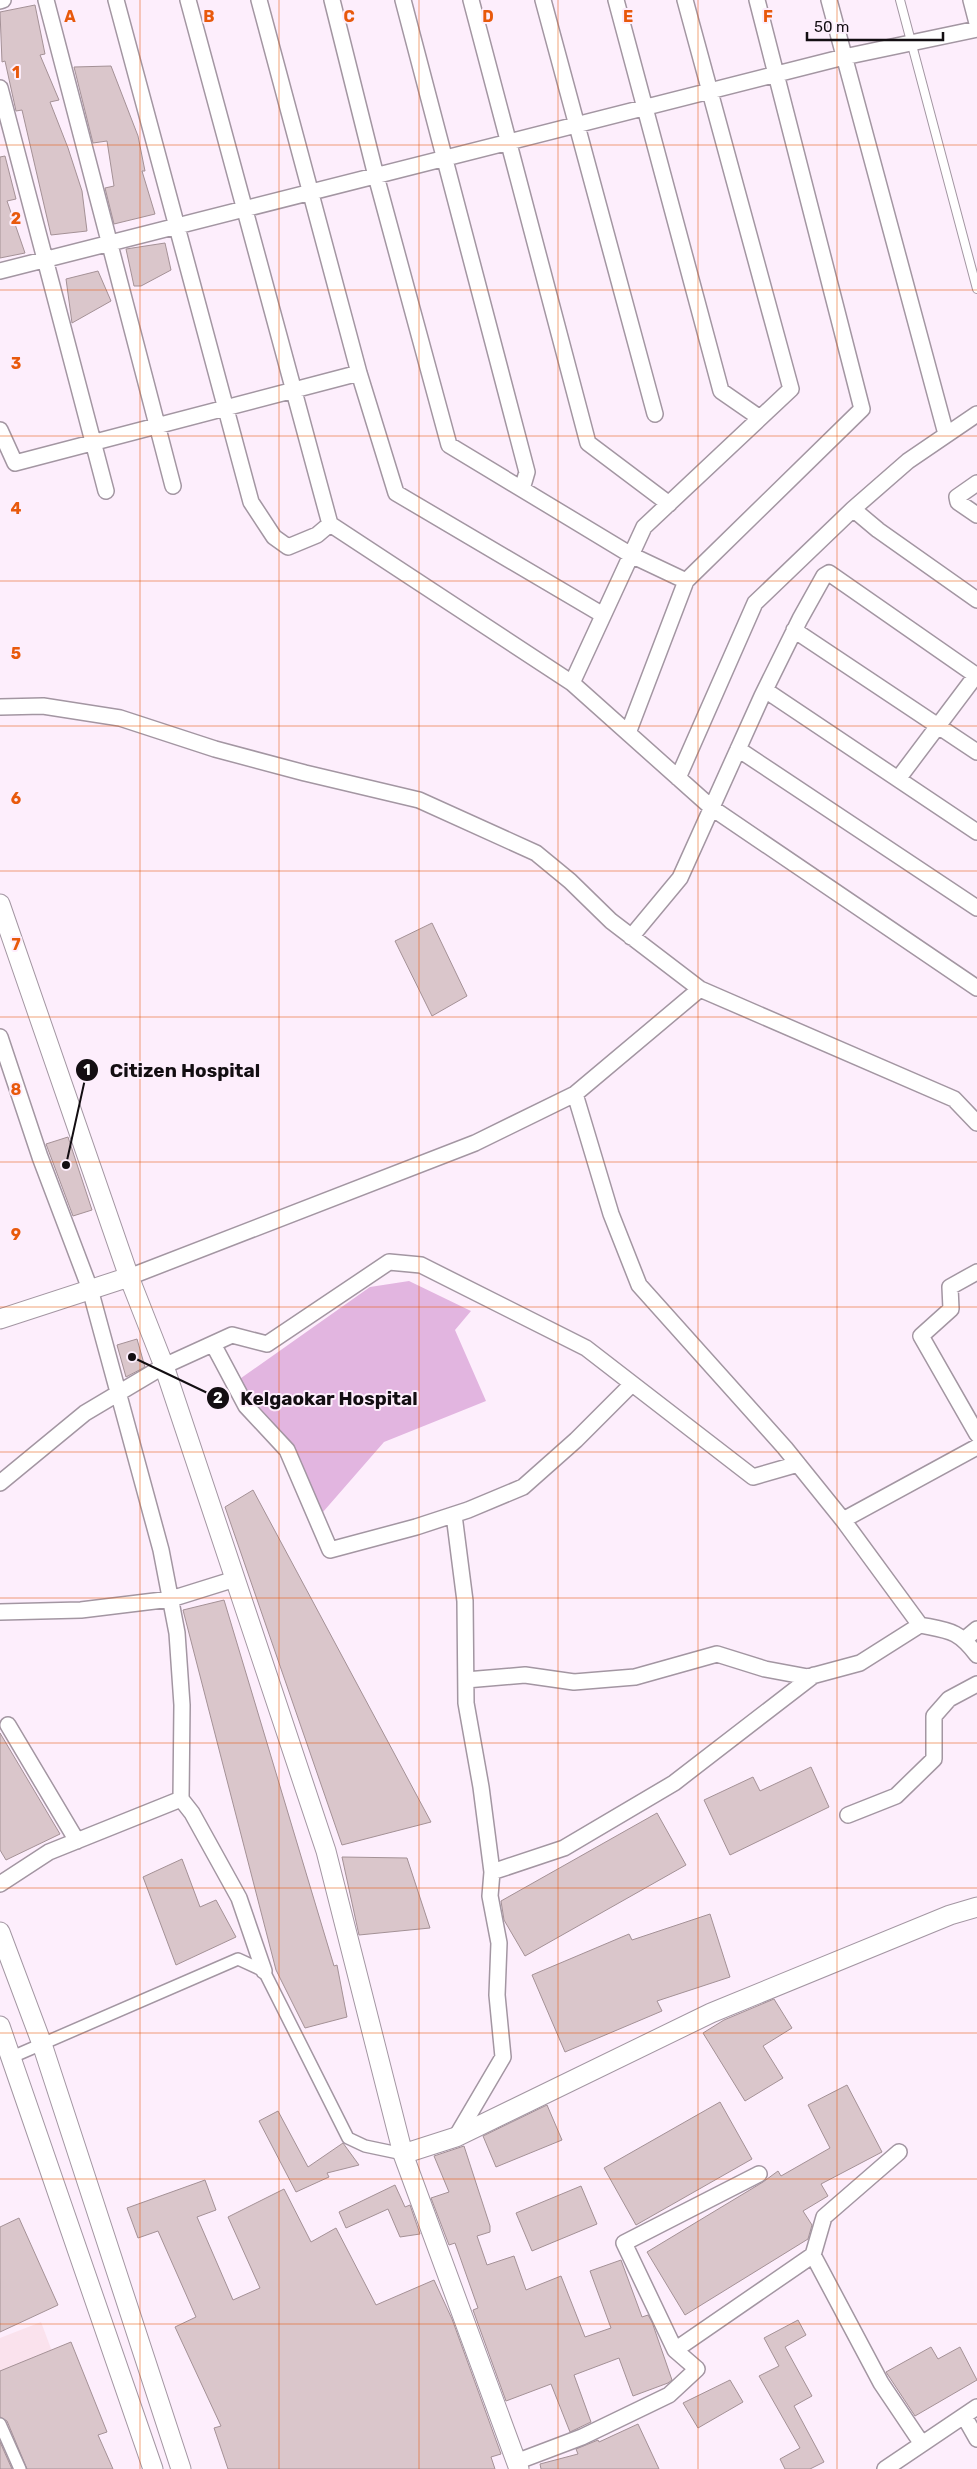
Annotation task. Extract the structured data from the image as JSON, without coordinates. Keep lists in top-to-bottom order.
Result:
{
  "places": ["Citizen Hospital", "Kelgaokar Hospital"],
  "scale_bar": "50 m",
  "grid": {
    "columns": [
      "A",
      "B",
      "C",
      "D",
      "E",
      "F"
    ],
    "rows": [
      "1",
      "2",
      "3",
      "4",
      "5",
      "6",
      "7",
      "8",
      "9"
    ]
  }
}
